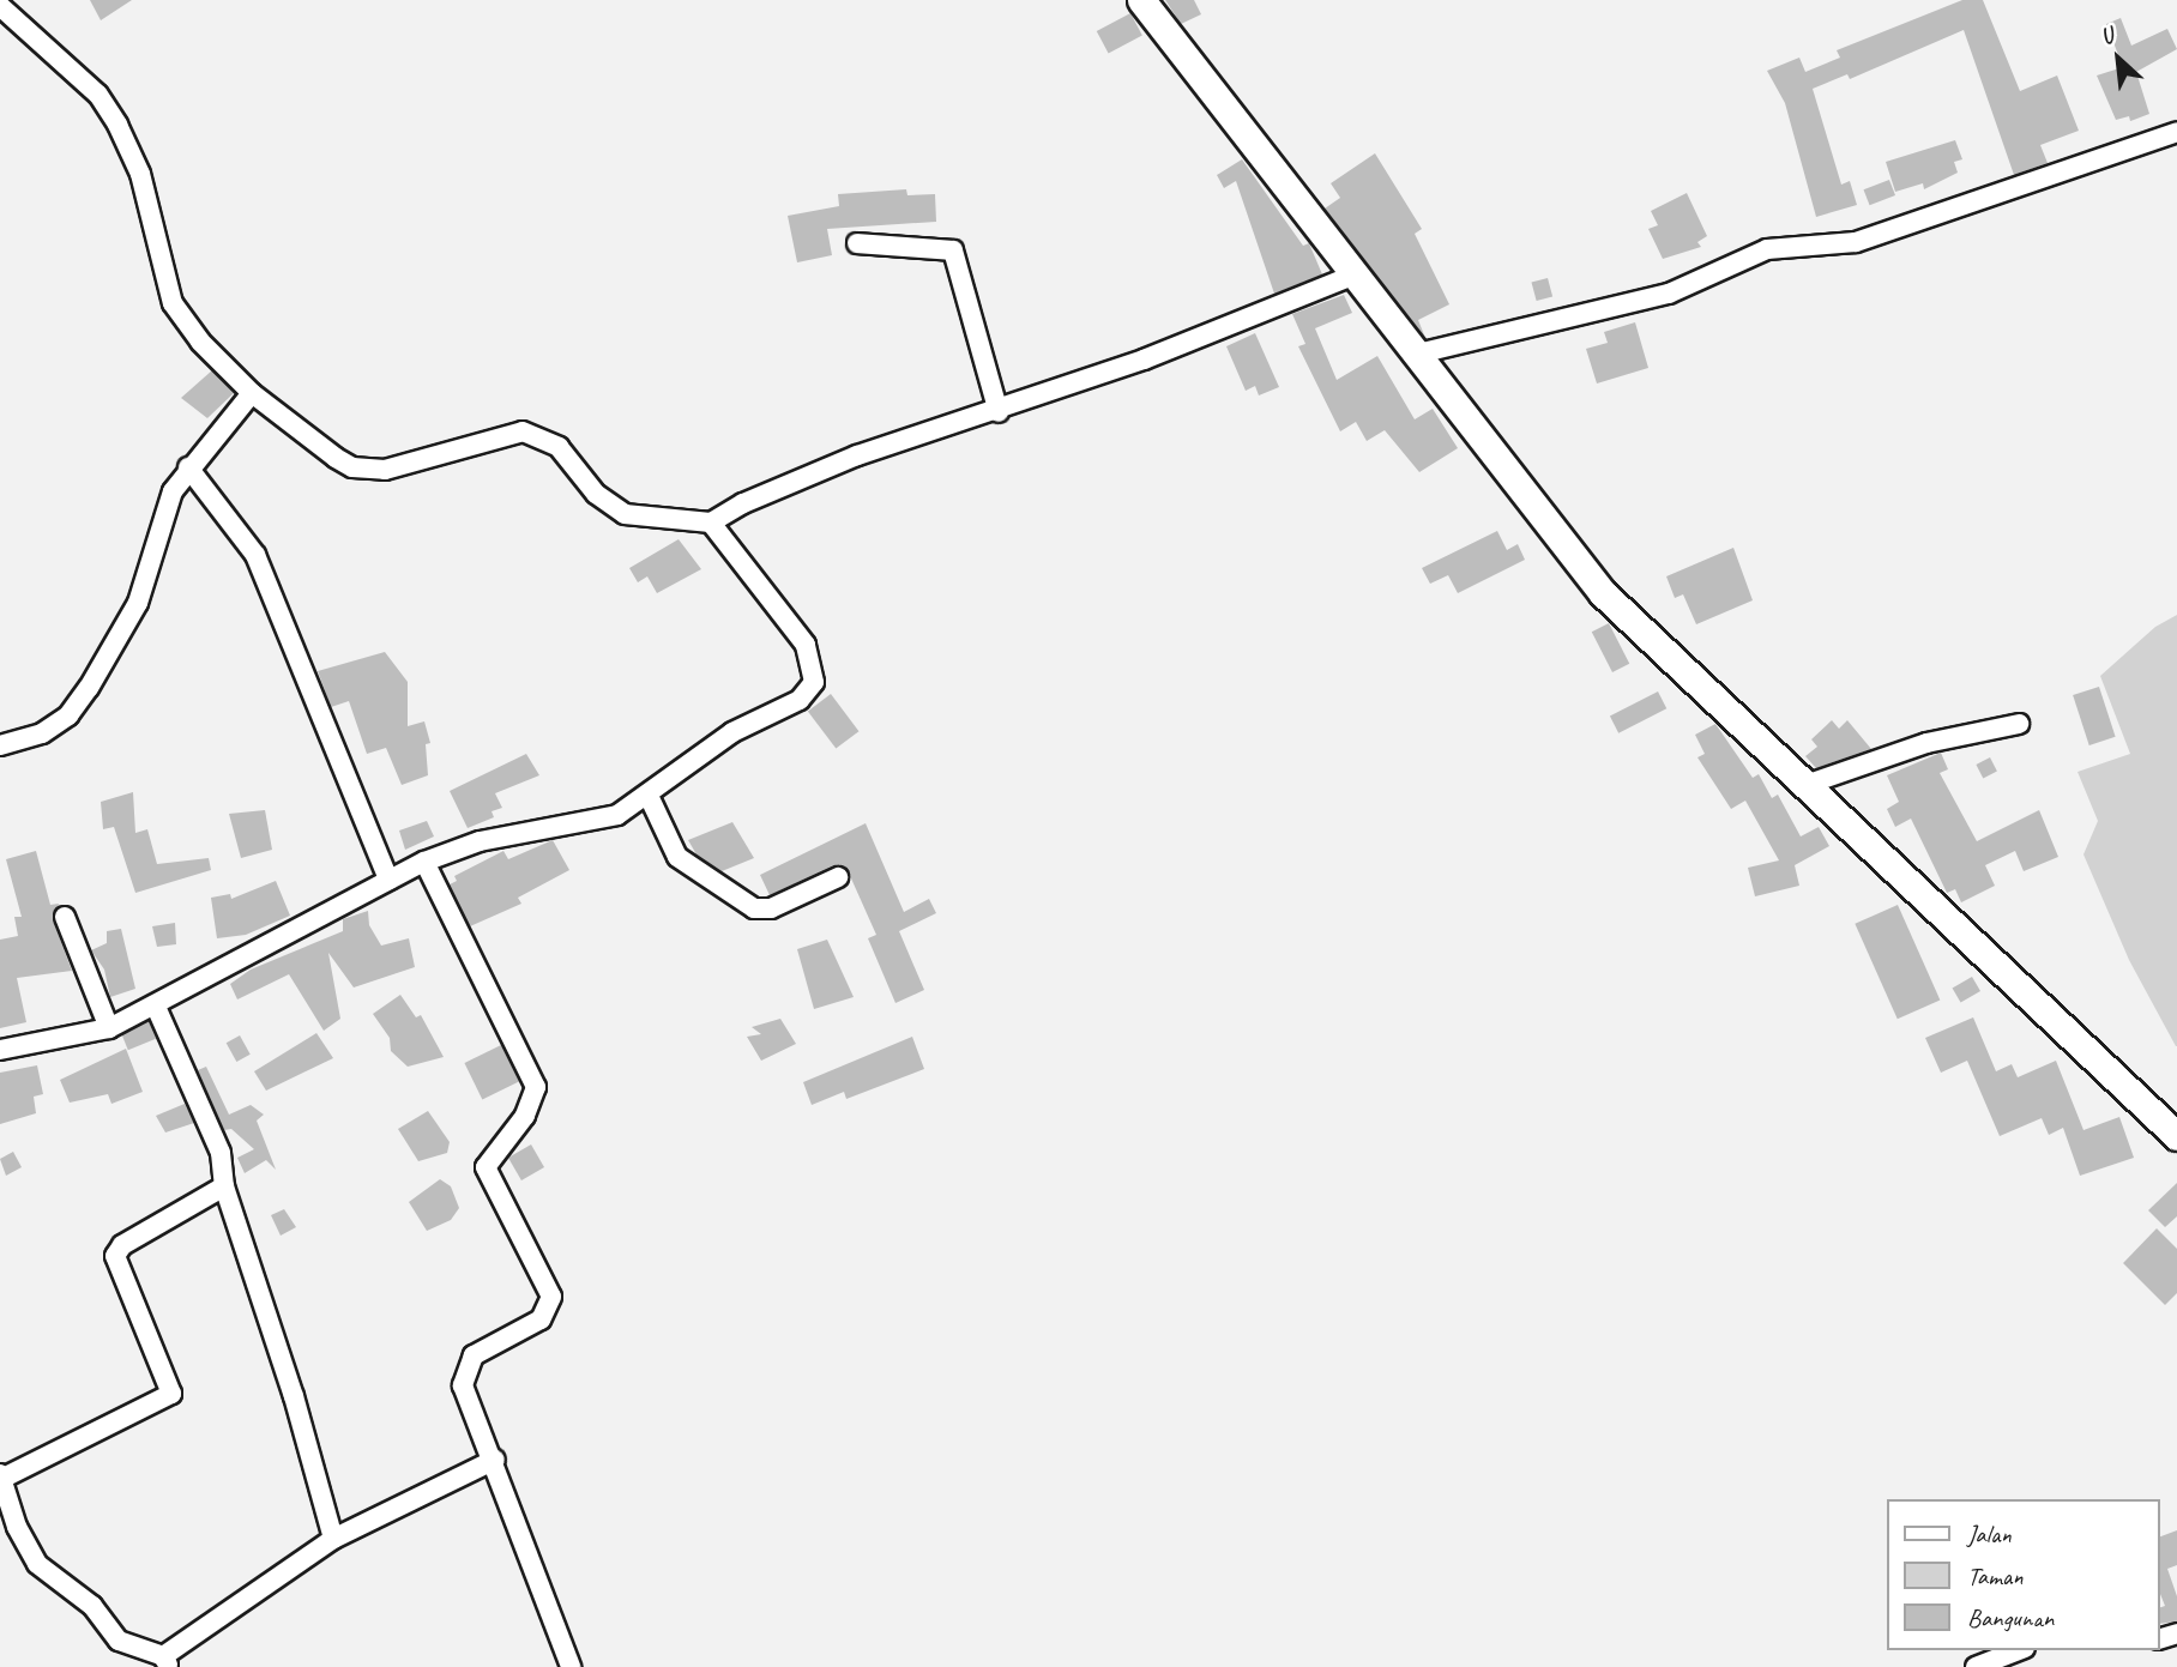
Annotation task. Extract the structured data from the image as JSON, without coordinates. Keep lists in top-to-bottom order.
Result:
{
  "legend": ["Jalan", "Taman", "Bangunan"],
  "north": "top left"
}
